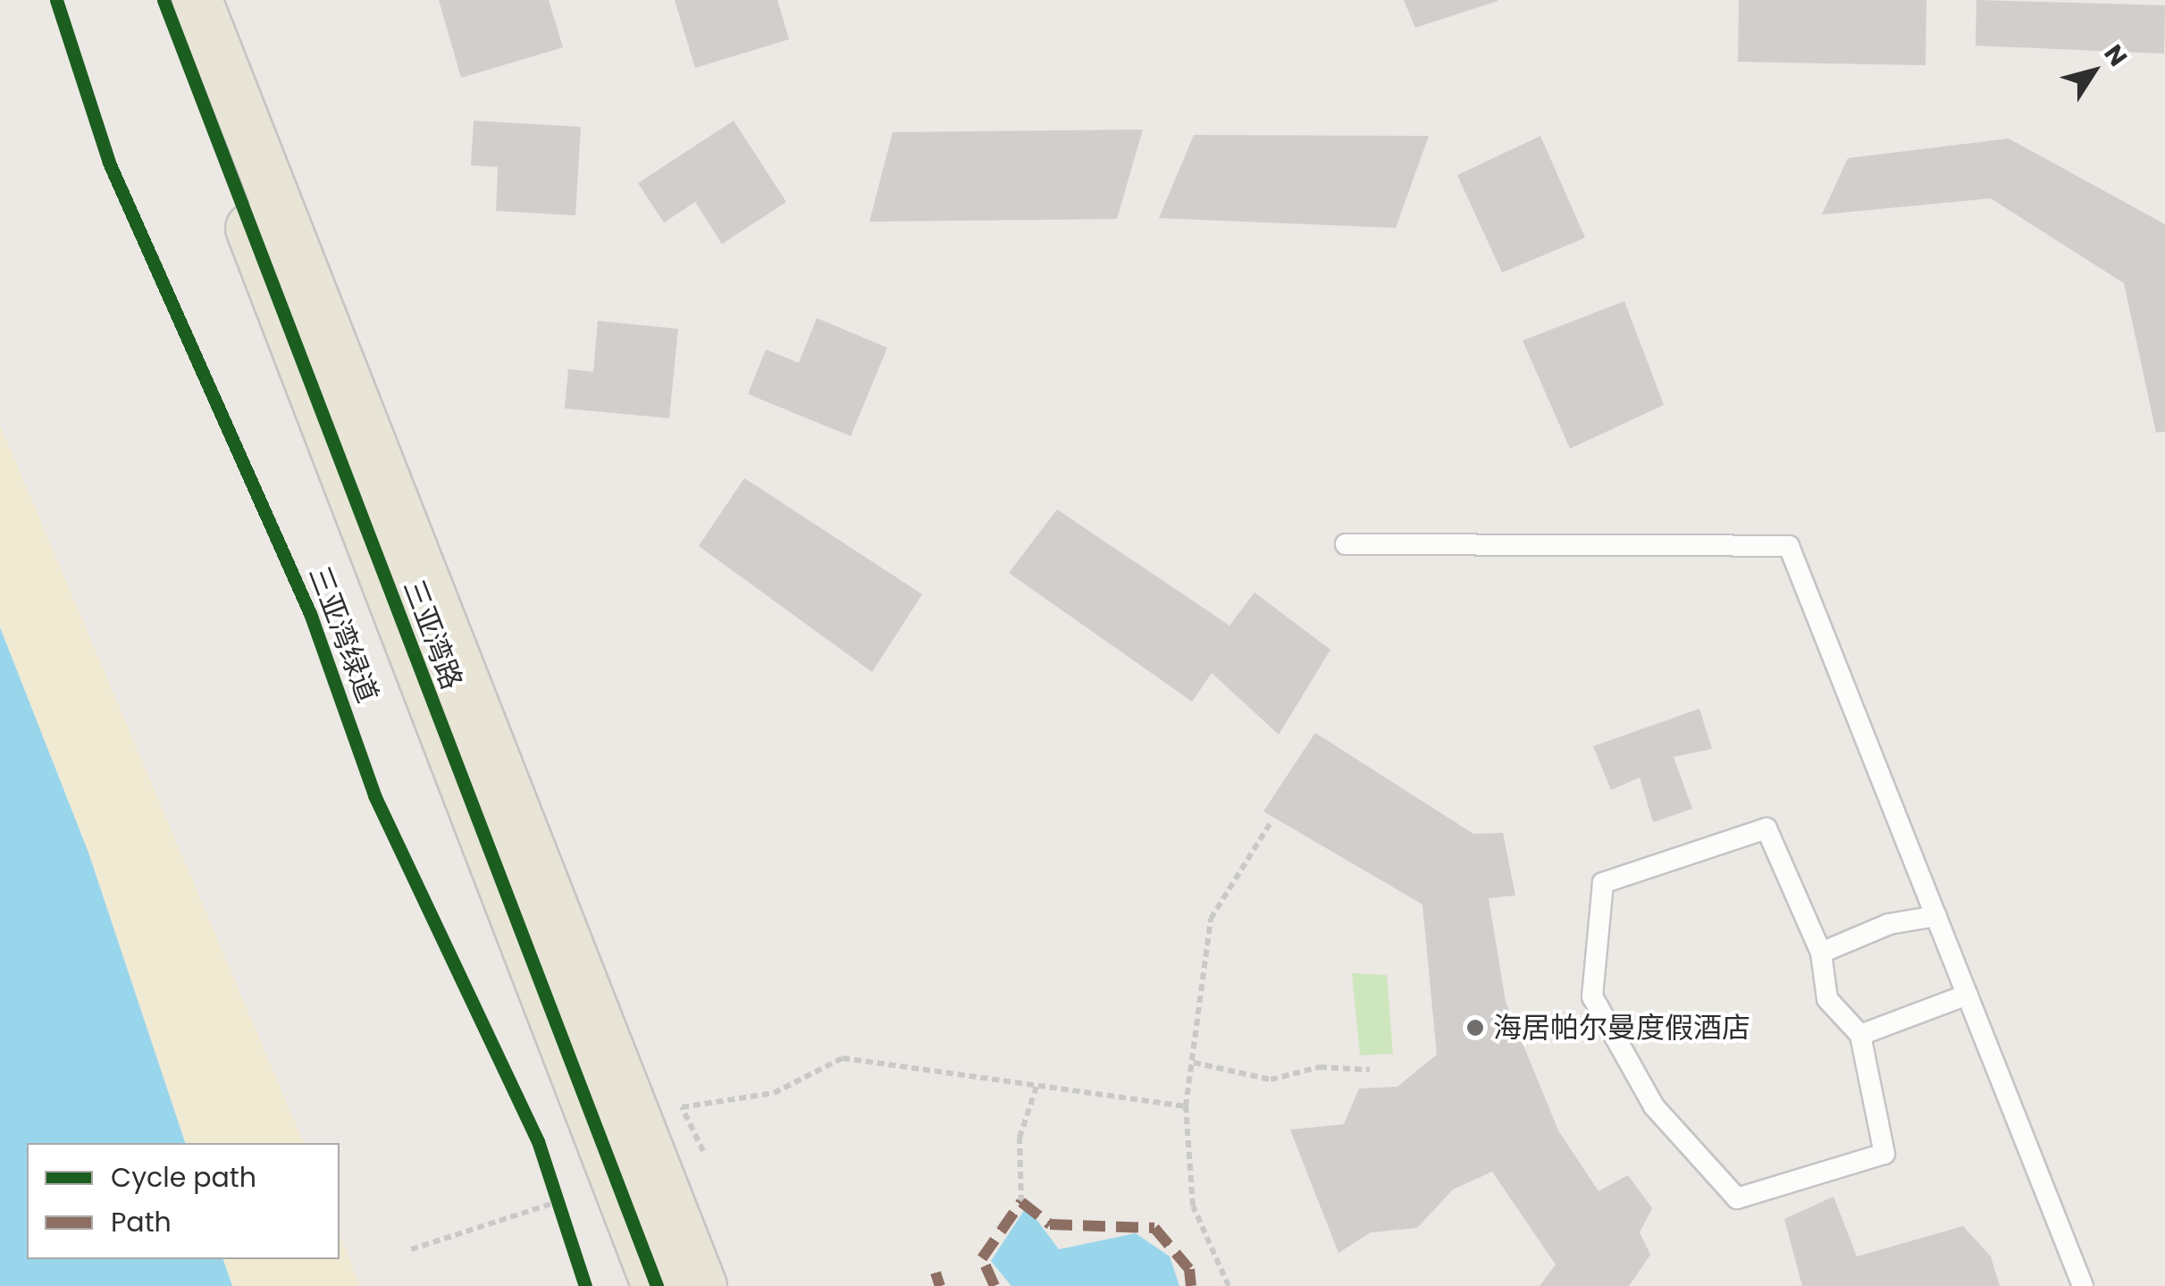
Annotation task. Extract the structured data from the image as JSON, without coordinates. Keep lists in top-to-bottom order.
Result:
{
  "streets": {
    "main road": ["三亚湾路"],
    "cycle path": ["三亚湾绿道"]
  },
  "places": ["海居帕尔曼度假酒店"],
  "legend": ["Cycle path", "Path"],
  "north": "top right"
}
